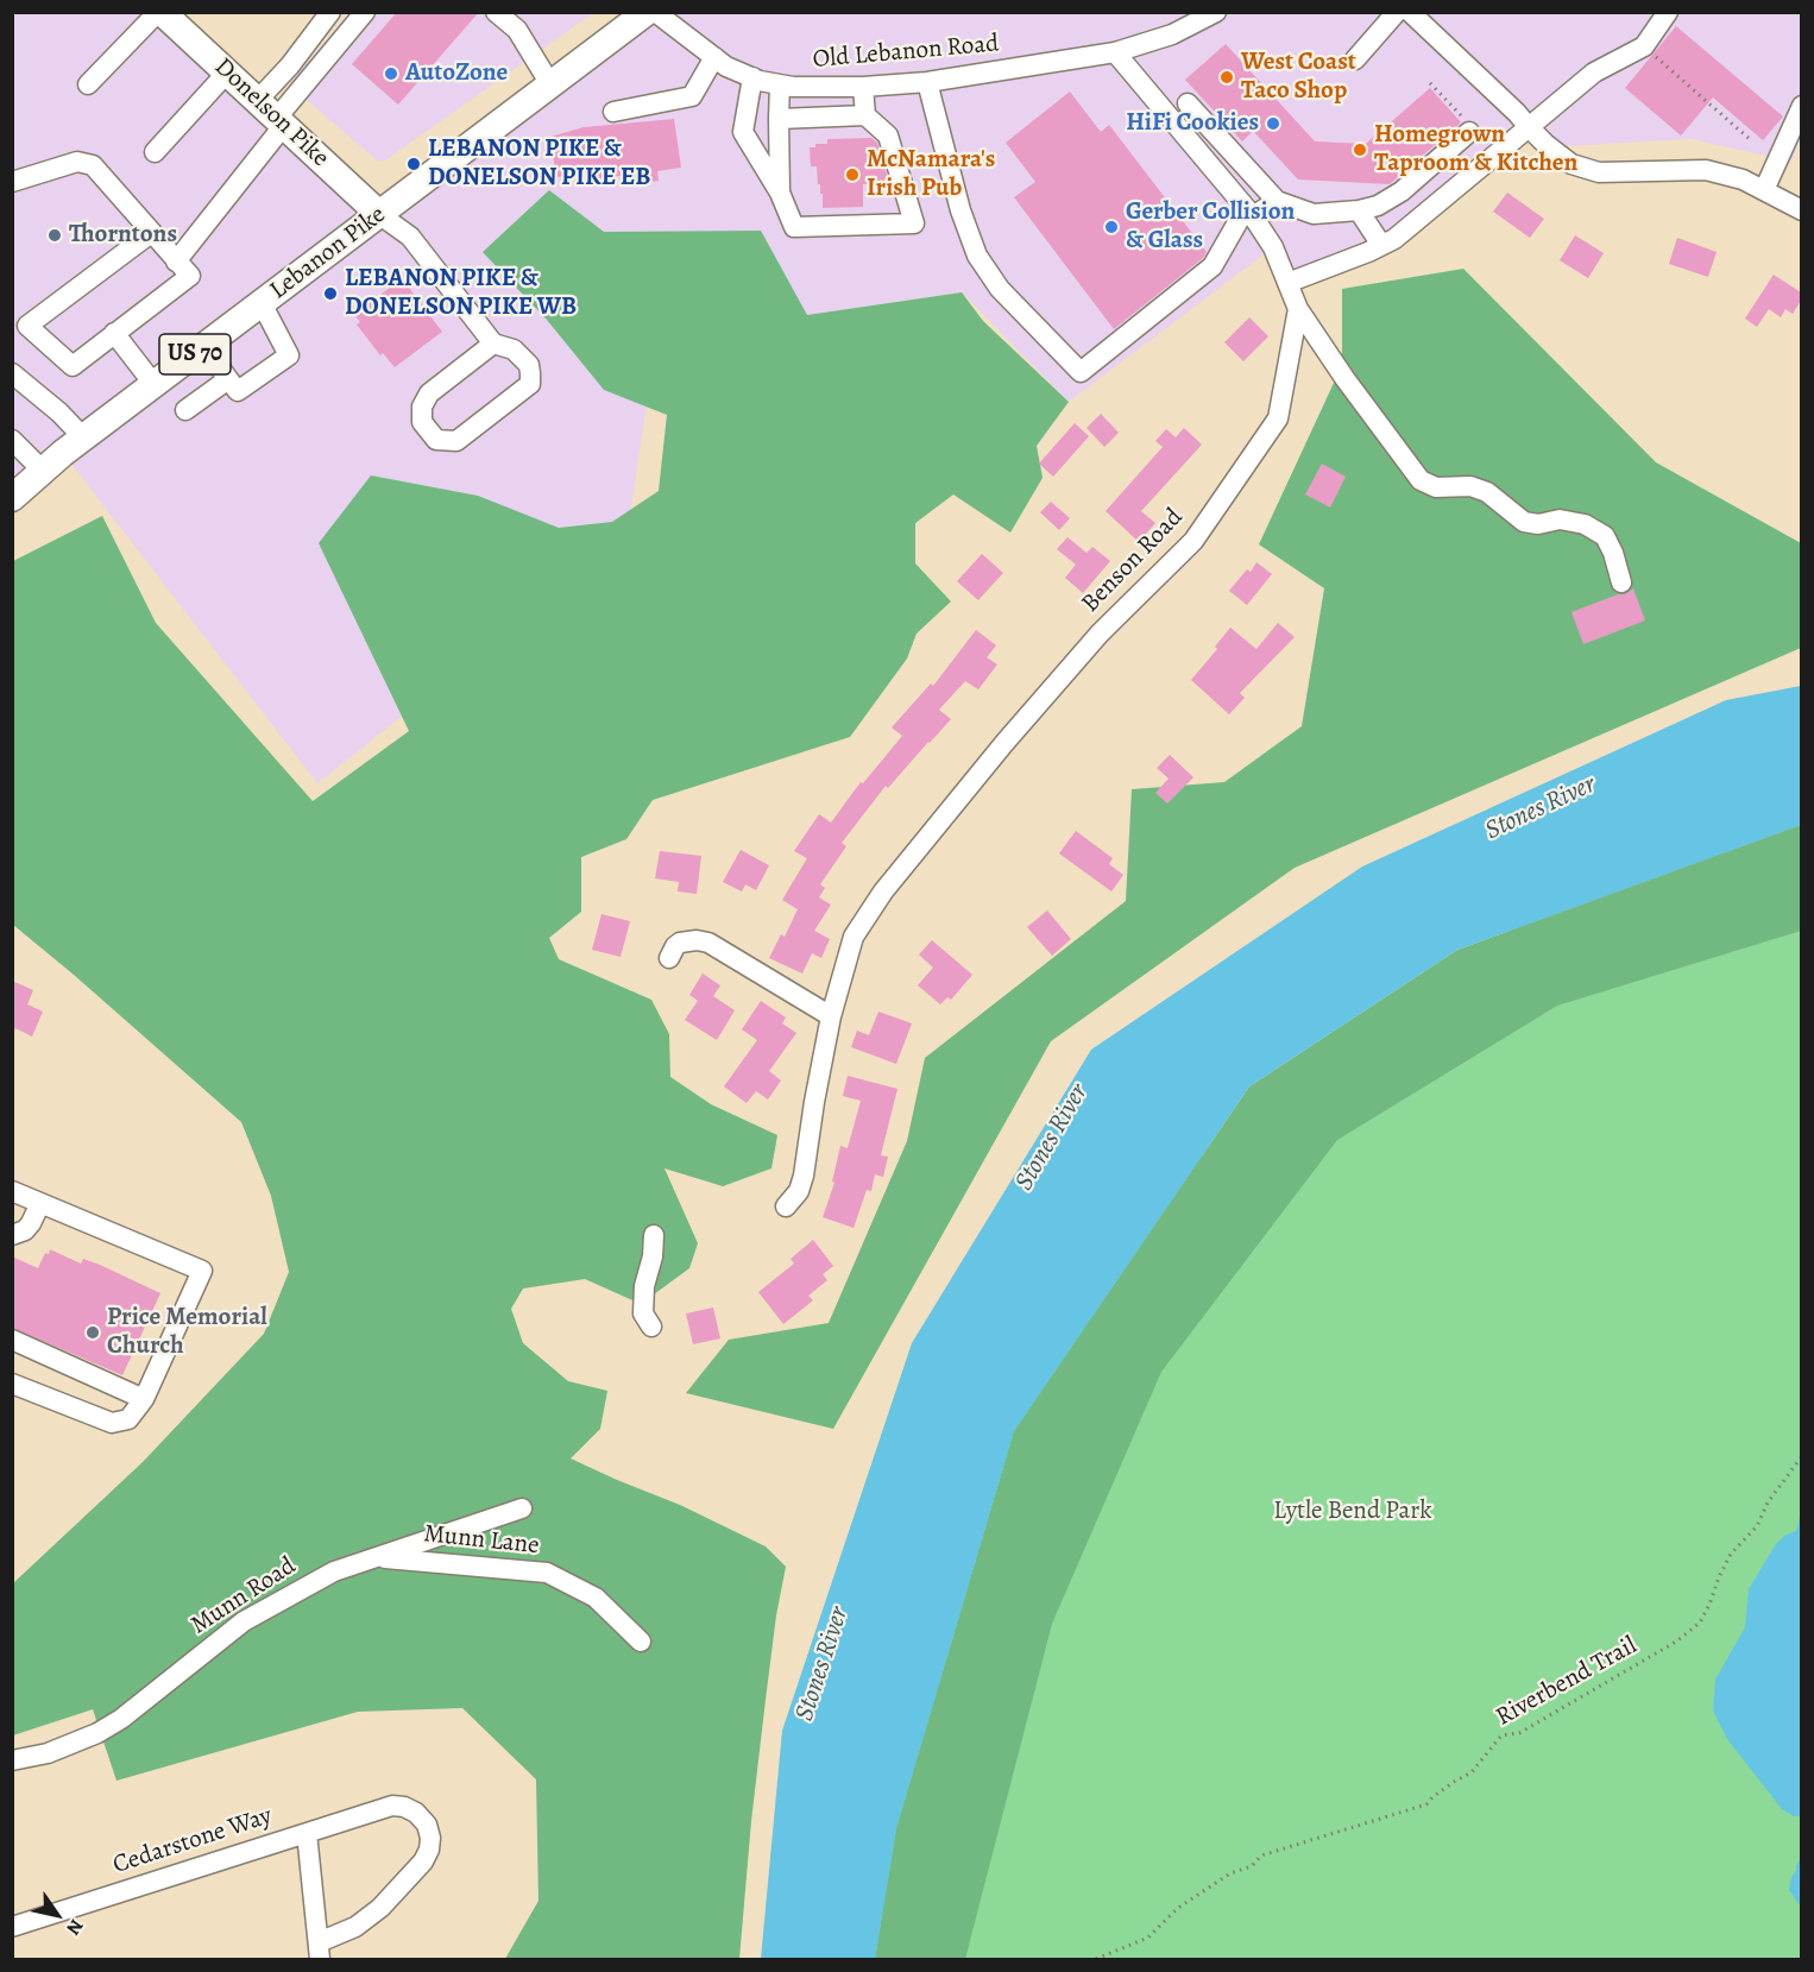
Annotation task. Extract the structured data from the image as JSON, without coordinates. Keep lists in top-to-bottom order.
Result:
{
  "streets": {
    "main road": ["Donelson Pike", "Lebanon Pike", "US 70"],
    "street": [
      "Old Lebanon Road",
      "Benson Road",
      "Munn Lane",
      "Munn Road",
      "Cedarstone Way"
    ],
    "path": ["Riverbend Trail"]
  },
  "crossings": [
    ["Donelson Pike", "Lebanon Pike"],
    ["Munn Lane", "Munn Road"]
  ],
  "water": ["Stones River"],
  "parks": ["Lytle Bend Park"],
  "places": [
    "AutoZone",
    "West Coast Taco Shop",
    "HiFi Cookies",
    "Homegrown Taproom & Kitchen",
    "LEBANON PIKE & DONELSON PIKE EB",
    "McNamara's Irish Pub",
    "Gerber Collision & Glass",
    "Thorntons",
    "LEBANON PIKE & DONELSON PIKE WB",
    "Price Memorial Church"
  ],
  "north": "bottom right"
}
